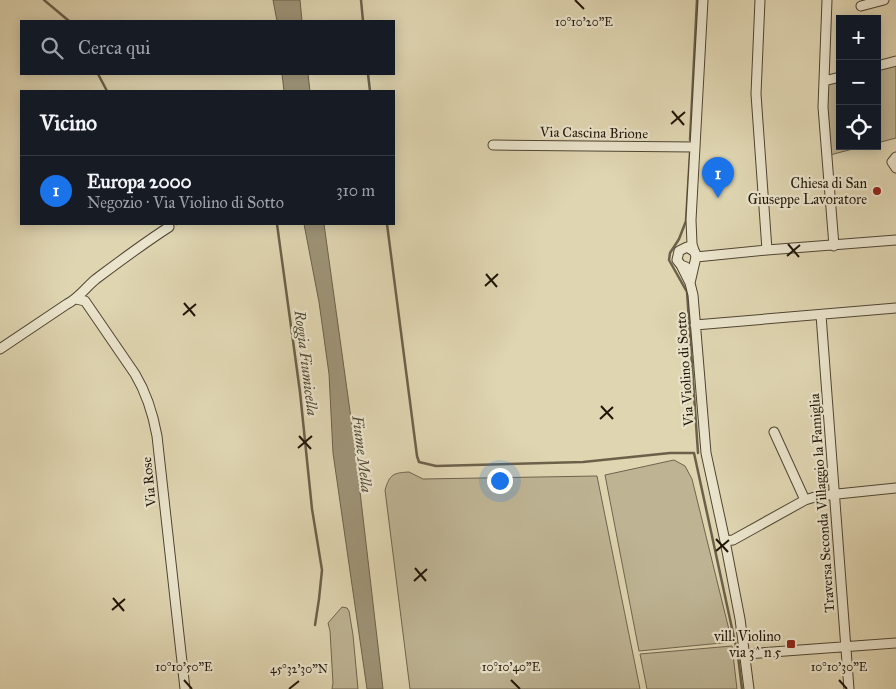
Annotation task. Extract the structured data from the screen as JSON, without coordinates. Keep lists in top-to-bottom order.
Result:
{
  "streets": {
    "street": [
      "Via Cascina Brione",
      "Via Violino di Sotto",
      "Via Rose",
      "Traversa Seconda Villaggio la Famiglia"
    ]
  },
  "crossings": [
    ["Via Cascina Brione", "Via Violino di Sotto"]
  ],
  "water": ["Roggia Fiumicella", "Fiume Mella"],
  "places": {
    "other": ["Chiesa di San Giuseppe Lavoratore"],
    "transit": ["vill. Violino via 3^ n 5"]
  },
  "page": {
    "map_buttons": ["+", "−"],
    "search": "Cerca qui",
    "heading": "Vicino",
    "list": [
      {
        "mark": "1",
        "name": "Europa 2000",
        "note": "Negozio · Via Violino di Sotto",
        "value": "310 m"
      }
    ],
    "pins": "1"
  },
  "coordinates": [
    "10°10'20\"E",
    "10°10'50\"E",
    "10°10'40\"E",
    "10°10'30\"E",
    "45°32'30\"N"
  ]
}
